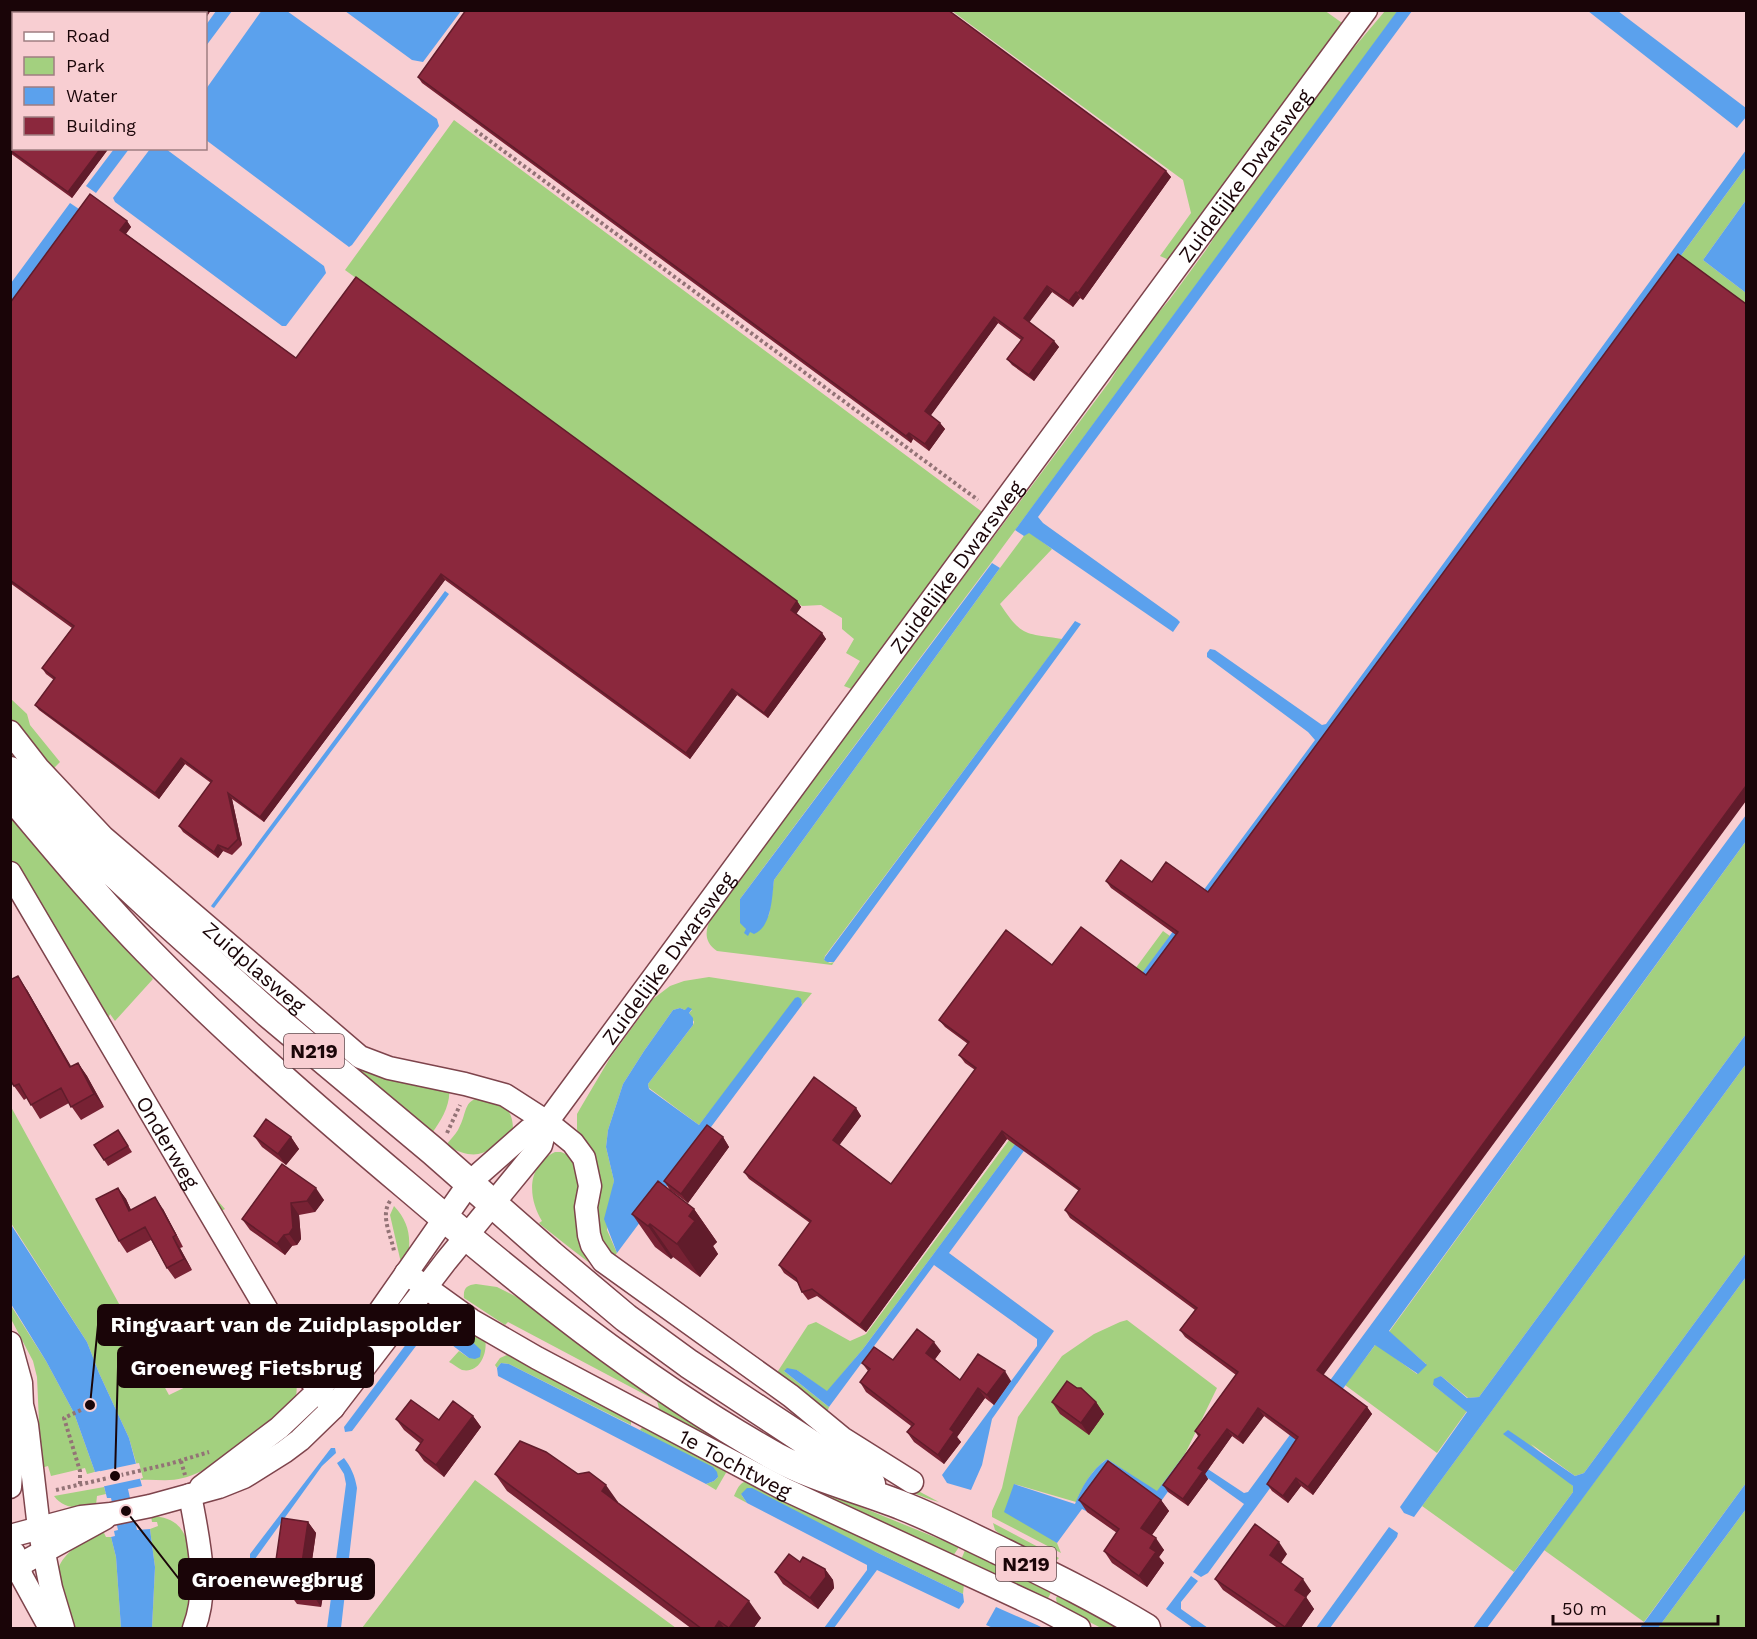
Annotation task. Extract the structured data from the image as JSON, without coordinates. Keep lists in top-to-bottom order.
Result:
{
  "streets": {
    "main road": ["Zuidplasweg", "N219", "1e Tochtweg"],
    "street": ["Zuidelijke Dwarsweg", "Onderweg"]
  },
  "crossings": [
    ["Zuidelijke Dwarsweg", "Zuidplasweg"],
    ["Zuidelijke Dwarsweg", "N219"],
    ["Zuidelijke Dwarsweg", "Onderweg"],
    ["Zuidelijke Dwarsweg", "1e Tochtweg"],
    ["Zuidplasweg", "N219"],
    ["Zuidplasweg", "1e Tochtweg"],
    ["N219", "1e Tochtweg"]
  ],
  "places": ["Ringvaart van de Zuidplaspolder", "Groeneweg Fietsbrug", "Groenewegbrug"],
  "legend": [
    "Road",
    "Park",
    "Water",
    "Building"
  ],
  "scale_bar": "50 m"
}
